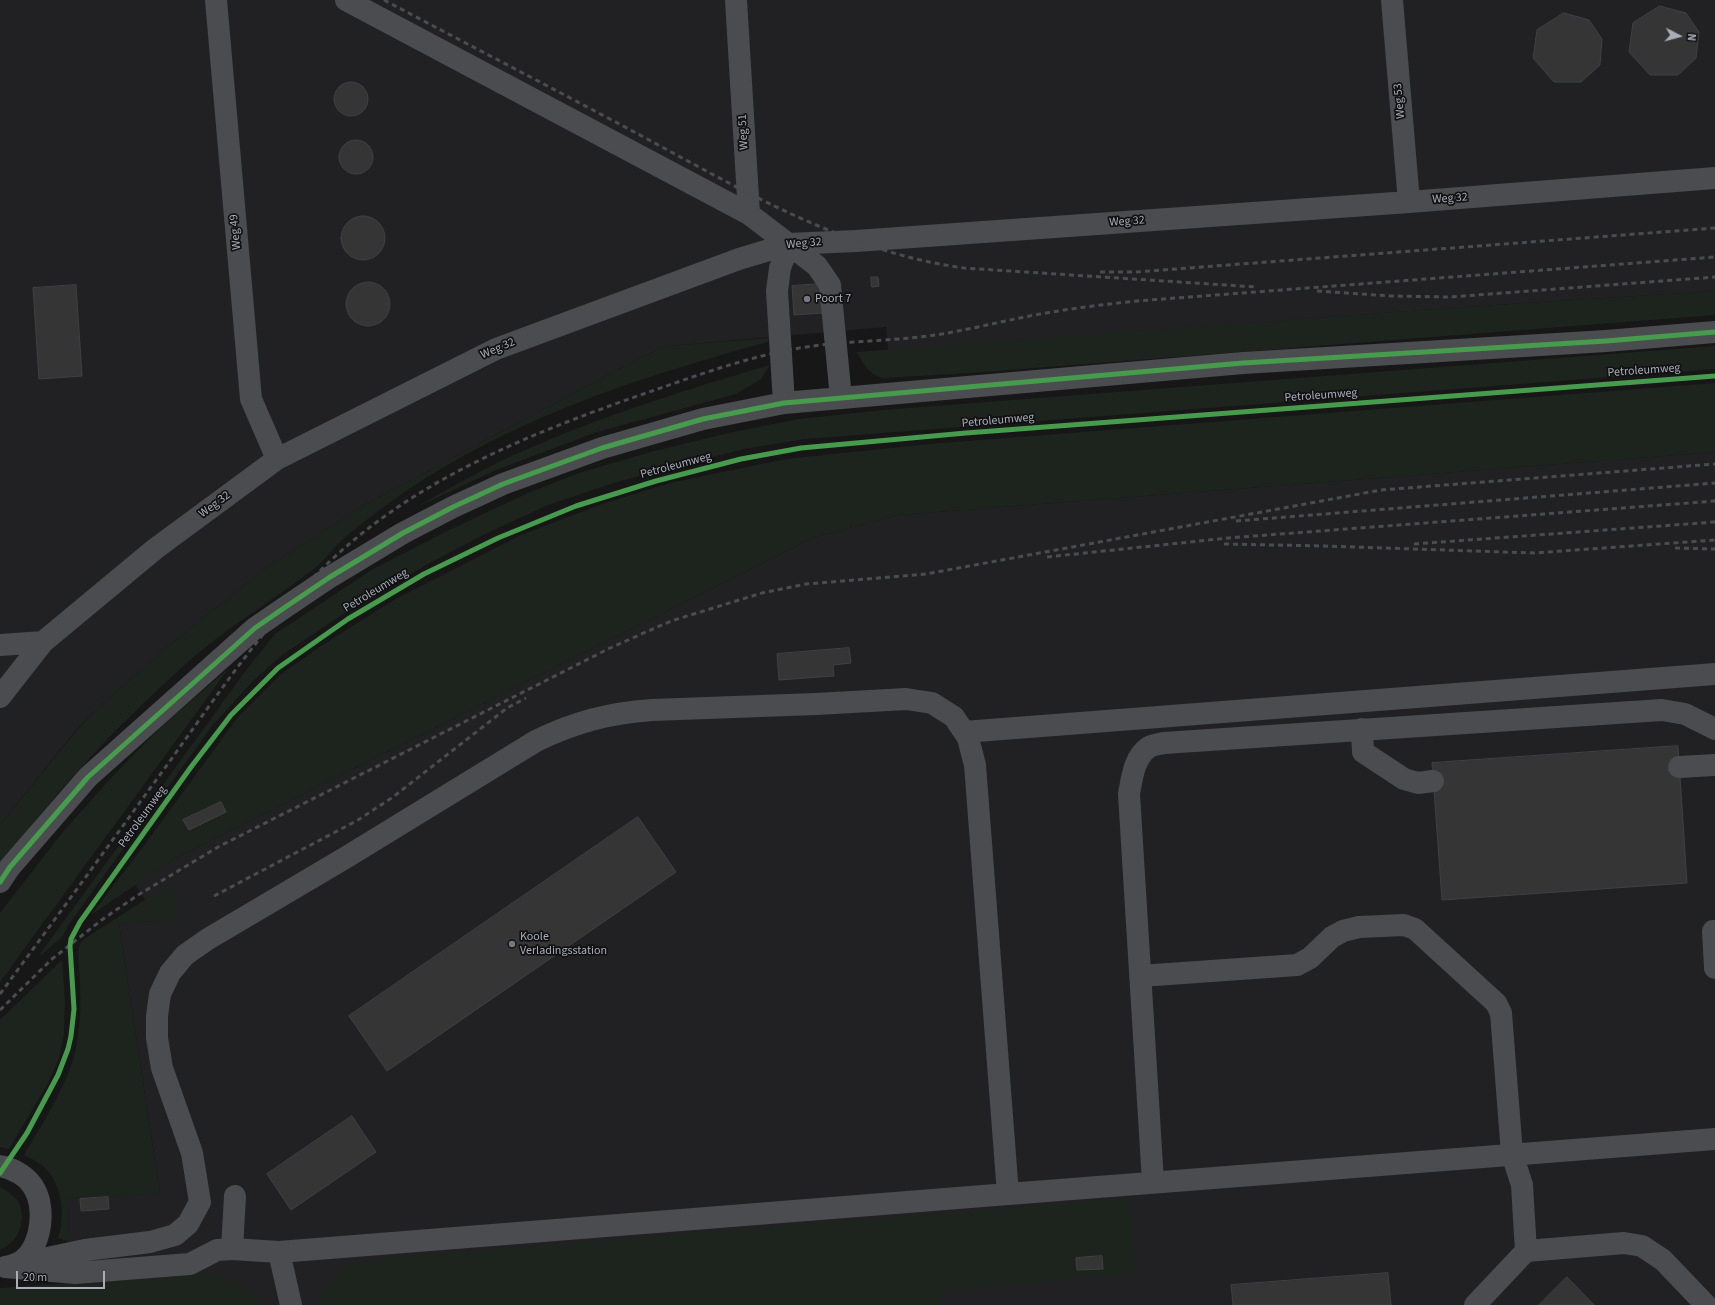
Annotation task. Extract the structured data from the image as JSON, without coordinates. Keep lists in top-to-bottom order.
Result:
{
  "streets": {
    "street": [
      "Weg 53",
      "Weg 51",
      "Weg 32",
      "Weg 49"
    ],
    "cycle path": ["Petroleumweg"]
  },
  "crossings": [
    ["Weg 53", "Weg 32"],
    ["Weg 32", "Weg 49"]
  ],
  "places": ["Poort 7", "Koole Verladingsstation"],
  "scale_bar": "20 m",
  "north": "right"
}
